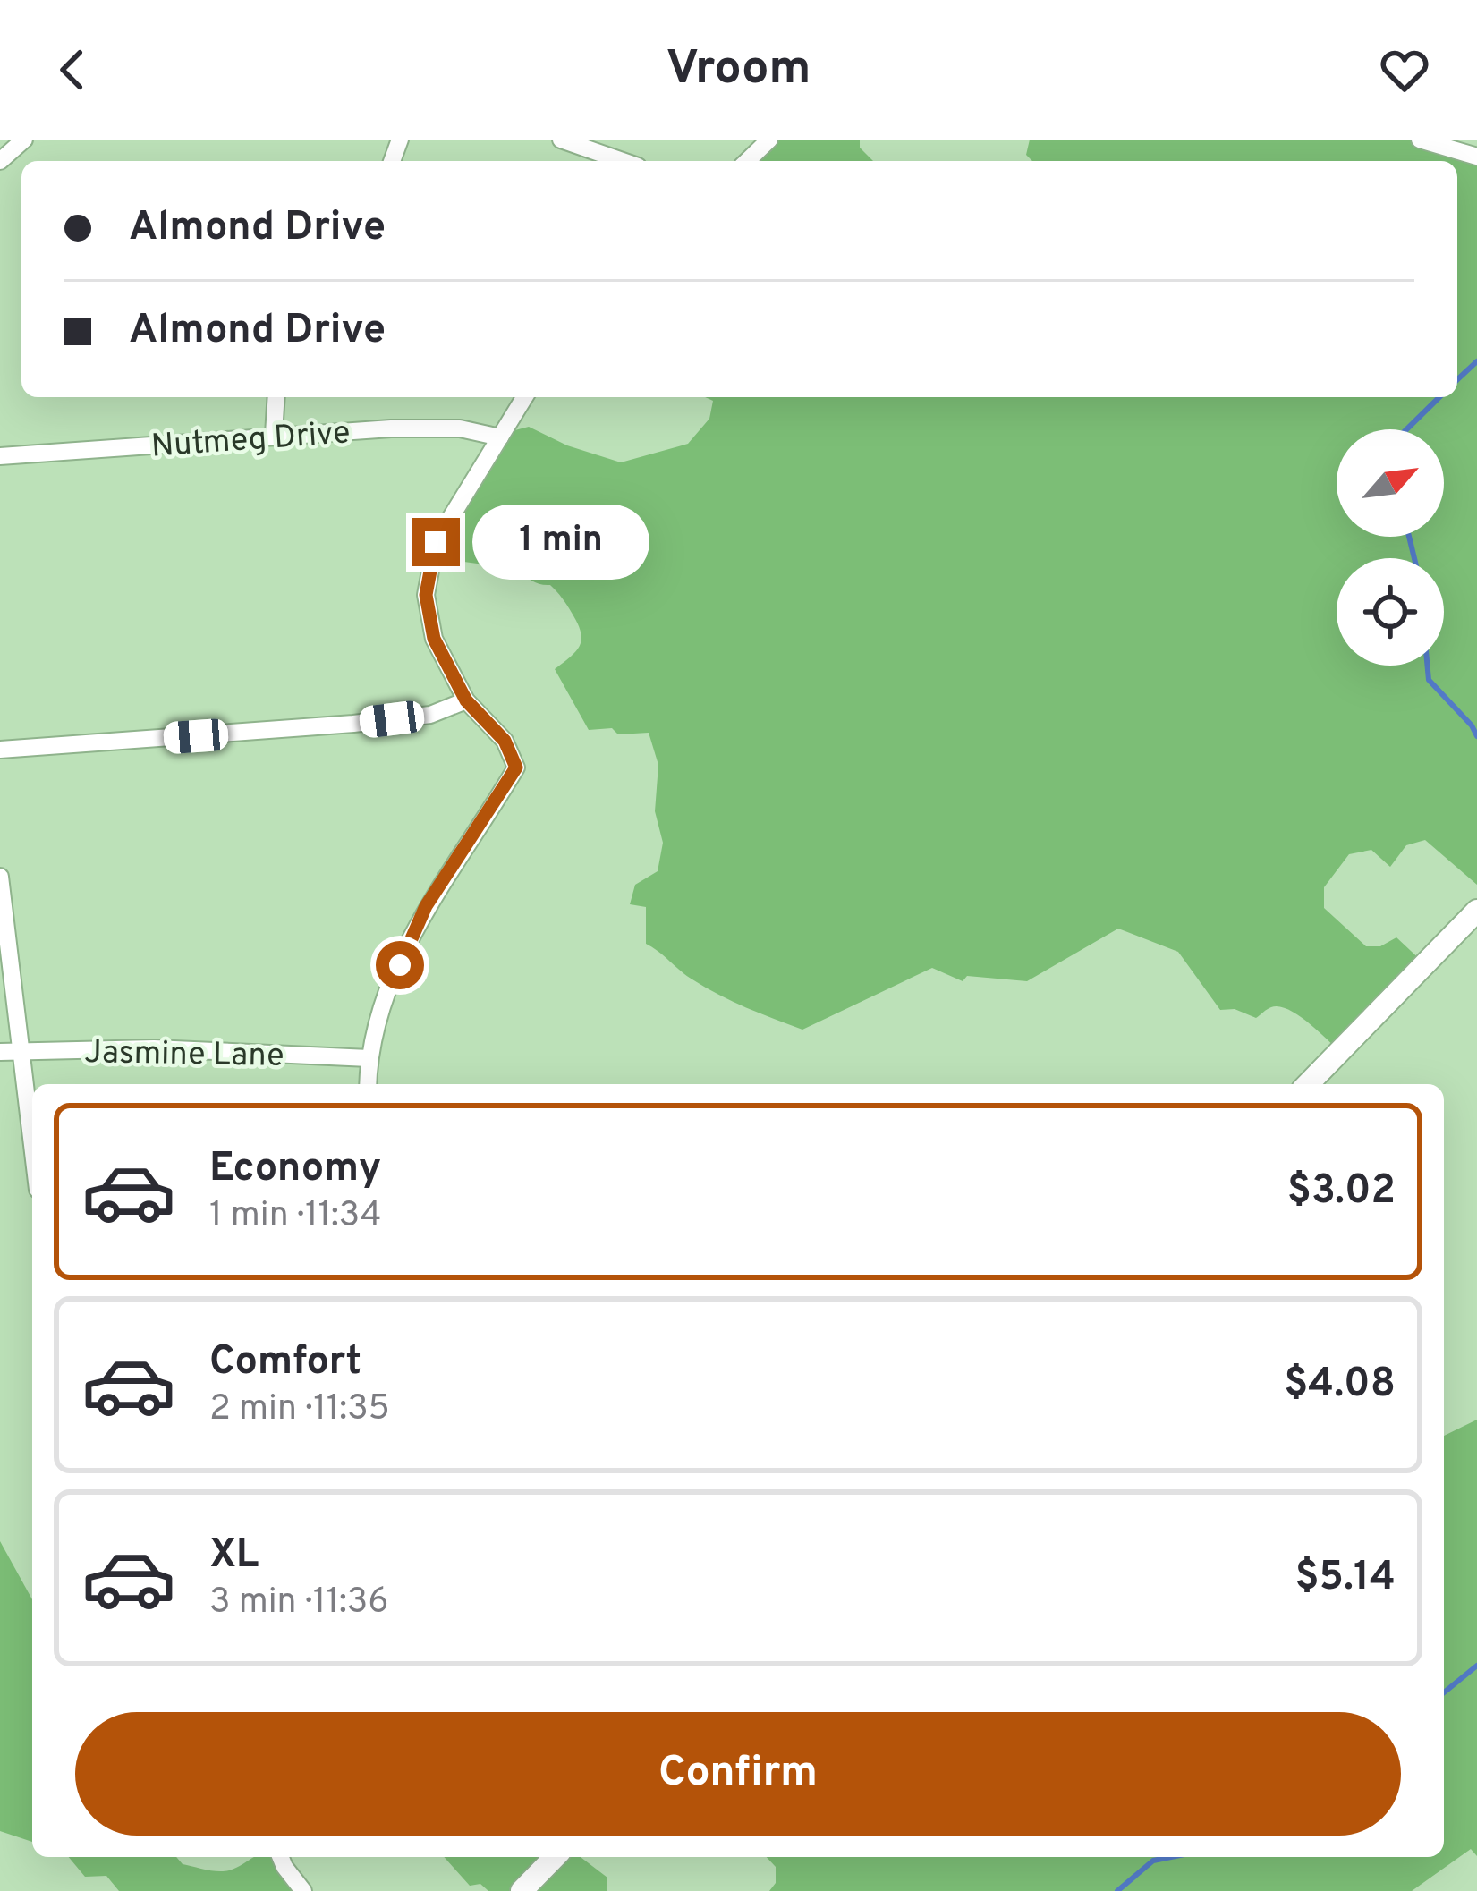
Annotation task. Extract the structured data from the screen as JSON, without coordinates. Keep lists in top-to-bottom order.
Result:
{
  "streets": {
    "street": ["Nutmeg Drive", "Jasmine Lane"]
  },
  "north": "top right",
  "page": {
    "header": "Vroom",
    "banner": ["Almond Drive", "Almond Drive"],
    "bubble": "1 min",
    "list": [
      {
        "name": "Economy",
        "note": "1 min · 11:34",
        "value": "$3.02"
      },
      {
        "name": "Comfort",
        "note": "2 min · 11:35",
        "value": "$4.08"
      },
      {
        "name": "XL",
        "note": "3 min · 11:36",
        "value": "$5.14"
      }
    ],
    "buttons": "Confirm"
  }
}
